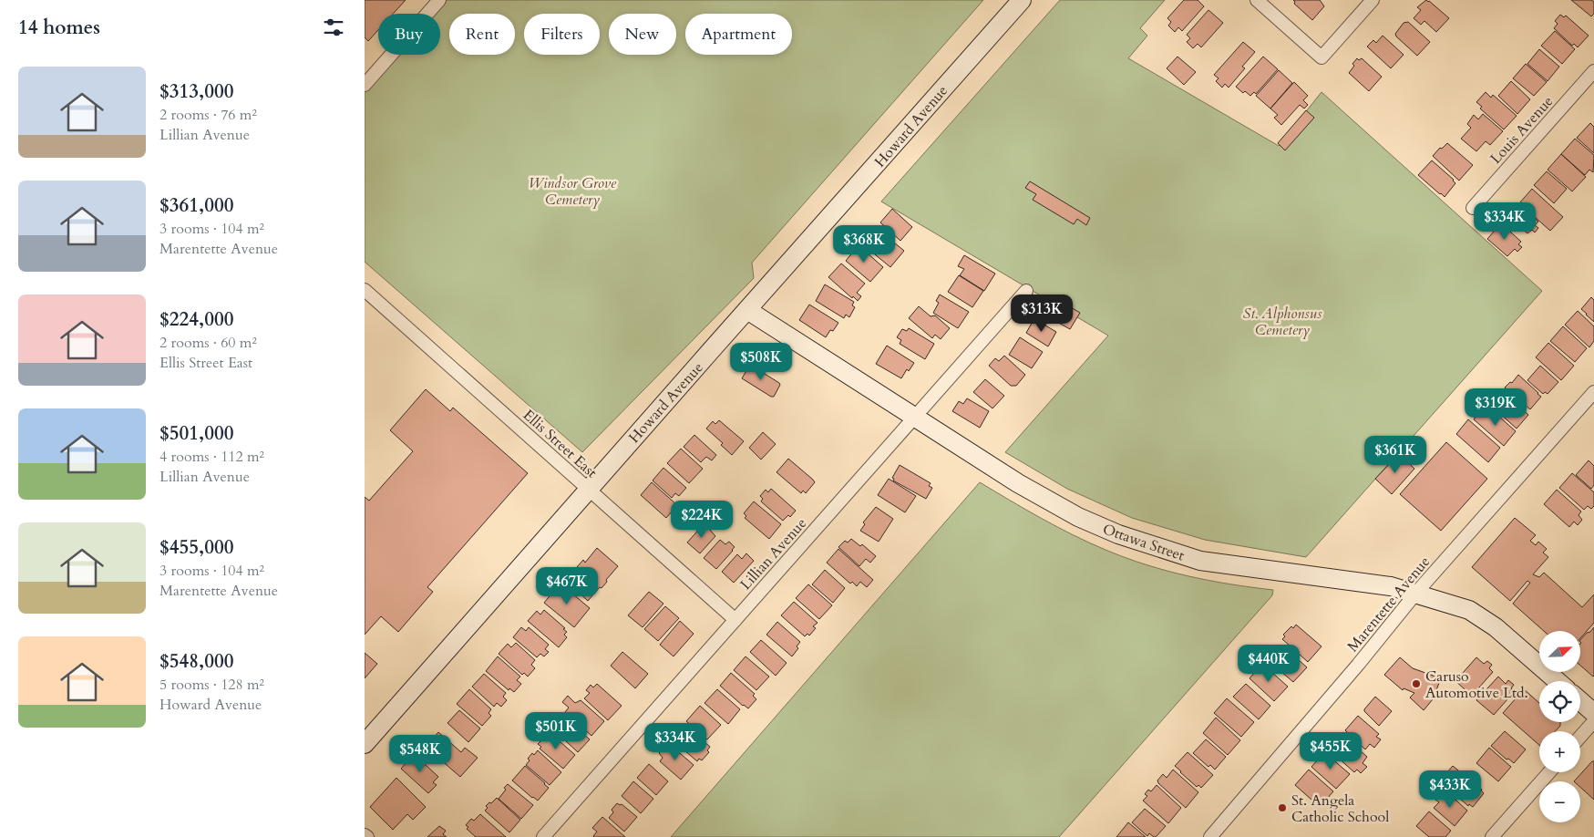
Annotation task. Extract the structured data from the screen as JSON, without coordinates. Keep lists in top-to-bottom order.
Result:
{
  "streets": {
    "main road": ["Howard Avenue", "Ottawa Street"],
    "street": [
      "Louis Avenue",
      "Ellis Street East",
      "Lillian Avenue",
      "Marentette Avenue"
    ]
  },
  "crossings": [
    ["Howard Avenue", "Ellis Street East"],
    ["Howard Avenue", "Ottawa Street"],
    ["Ellis Street East", "Lillian Avenue"],
    ["Ottawa Street", "Lillian Avenue"],
    ["Ottawa Street", "Marentette Avenue"]
  ],
  "parks": ["Windsor Grove Cemetery", "St. Alphonsus Cemetery"],
  "places": ["Caruso Automotive Ltd.", "St. Angela Catholic School"],
  "north": "top right",
  "page": {
    "heading": "14 homes",
    "chip": [
      "Buy",
      "Rent",
      "Filters",
      "New",
      "Apartment"
    ],
    "list": [
      {
        "name": "$313,000",
        "note": "2 rooms · 76 m² · Lillian Avenue"
      },
      {
        "name": "$361,000",
        "note": "3 rooms · 104 m² · Marentette Avenue"
      },
      {
        "name": "$224,000",
        "note": "2 rooms · 60 m² · Ellis Street East"
      },
      {
        "name": "$501,000",
        "note": "4 rooms · 112 m² · Lillian Avenue"
      },
      {
        "name": "$455,000",
        "note": "3 rooms · 104 m² · Marentette Avenue"
      },
      {
        "name": "$548,000",
        "note": "5 rooms · 128 m² · Howard Avenue"
      }
    ],
    "price": [
      "$334K",
      "$368K",
      "$313K",
      "$508K",
      "$319K",
      "$361K",
      "$224K",
      "$467K",
      "$440K",
      "$501K",
      "$334K",
      "$455K",
      "$548K",
      "$433K"
    ],
    "map_buttons": ["+", "−"]
  }
}
